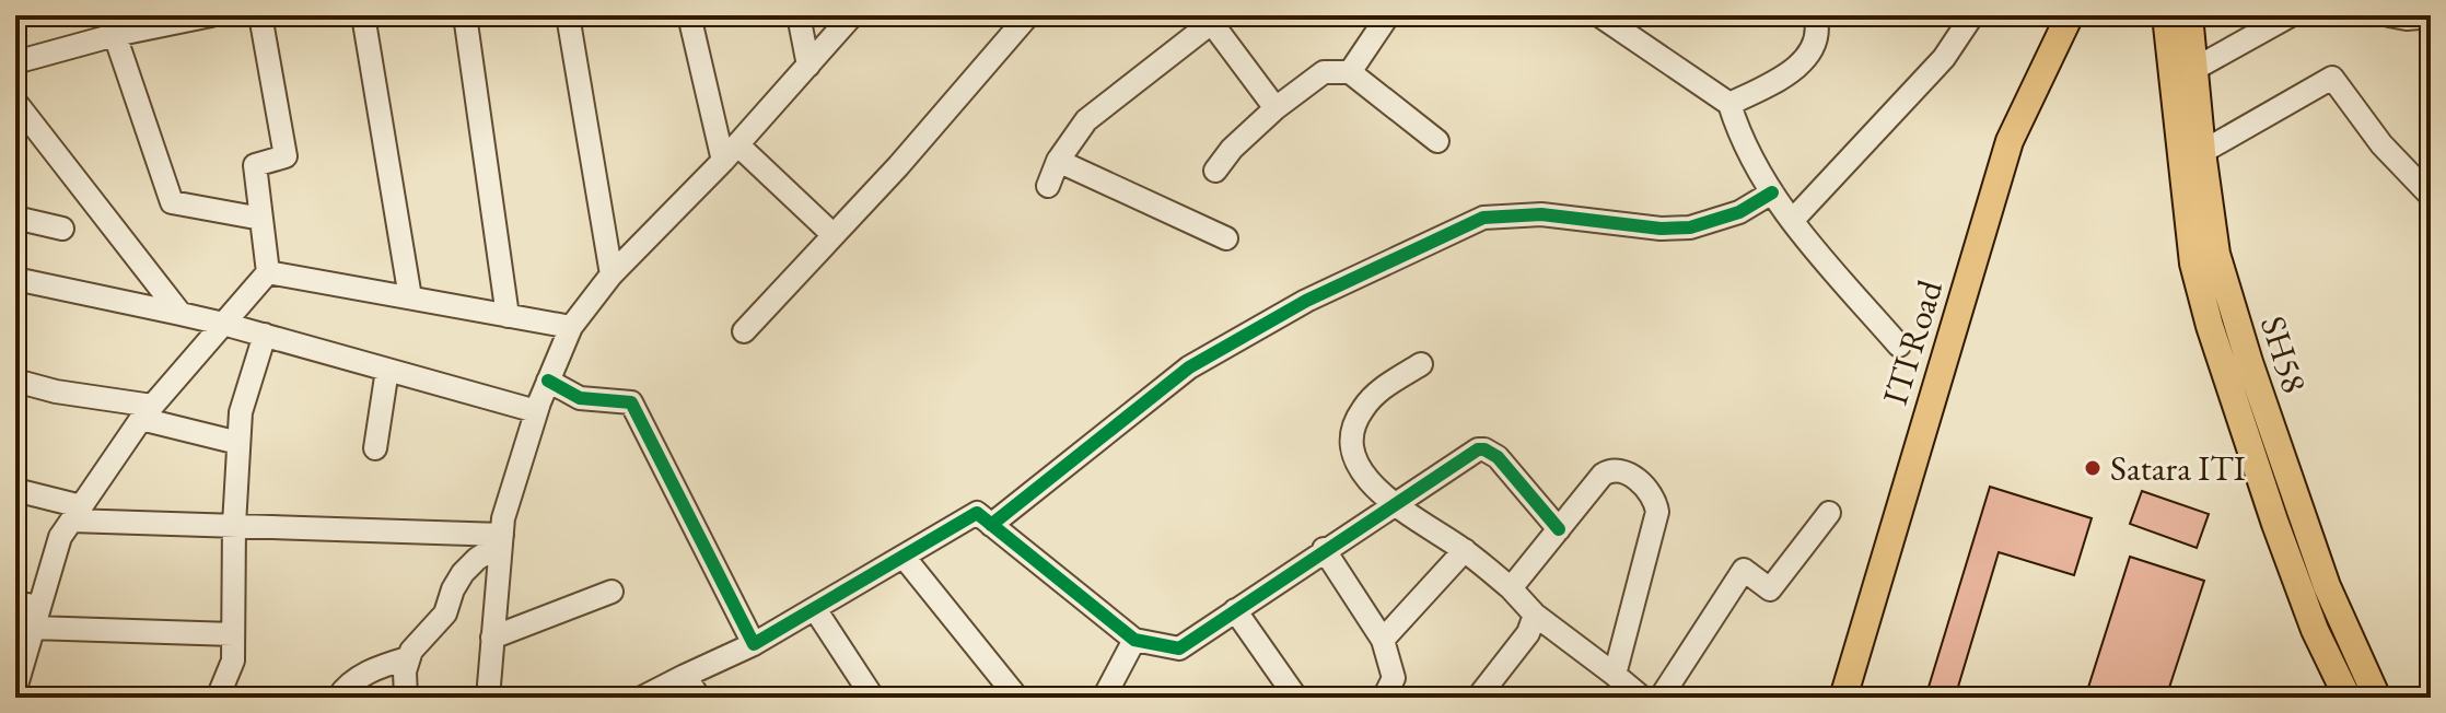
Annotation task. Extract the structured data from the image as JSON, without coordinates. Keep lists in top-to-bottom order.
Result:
{
  "streets": {
    "main road": ["ITI Road", "SH58"]
  },
  "places": ["Satara ITI"]
}
